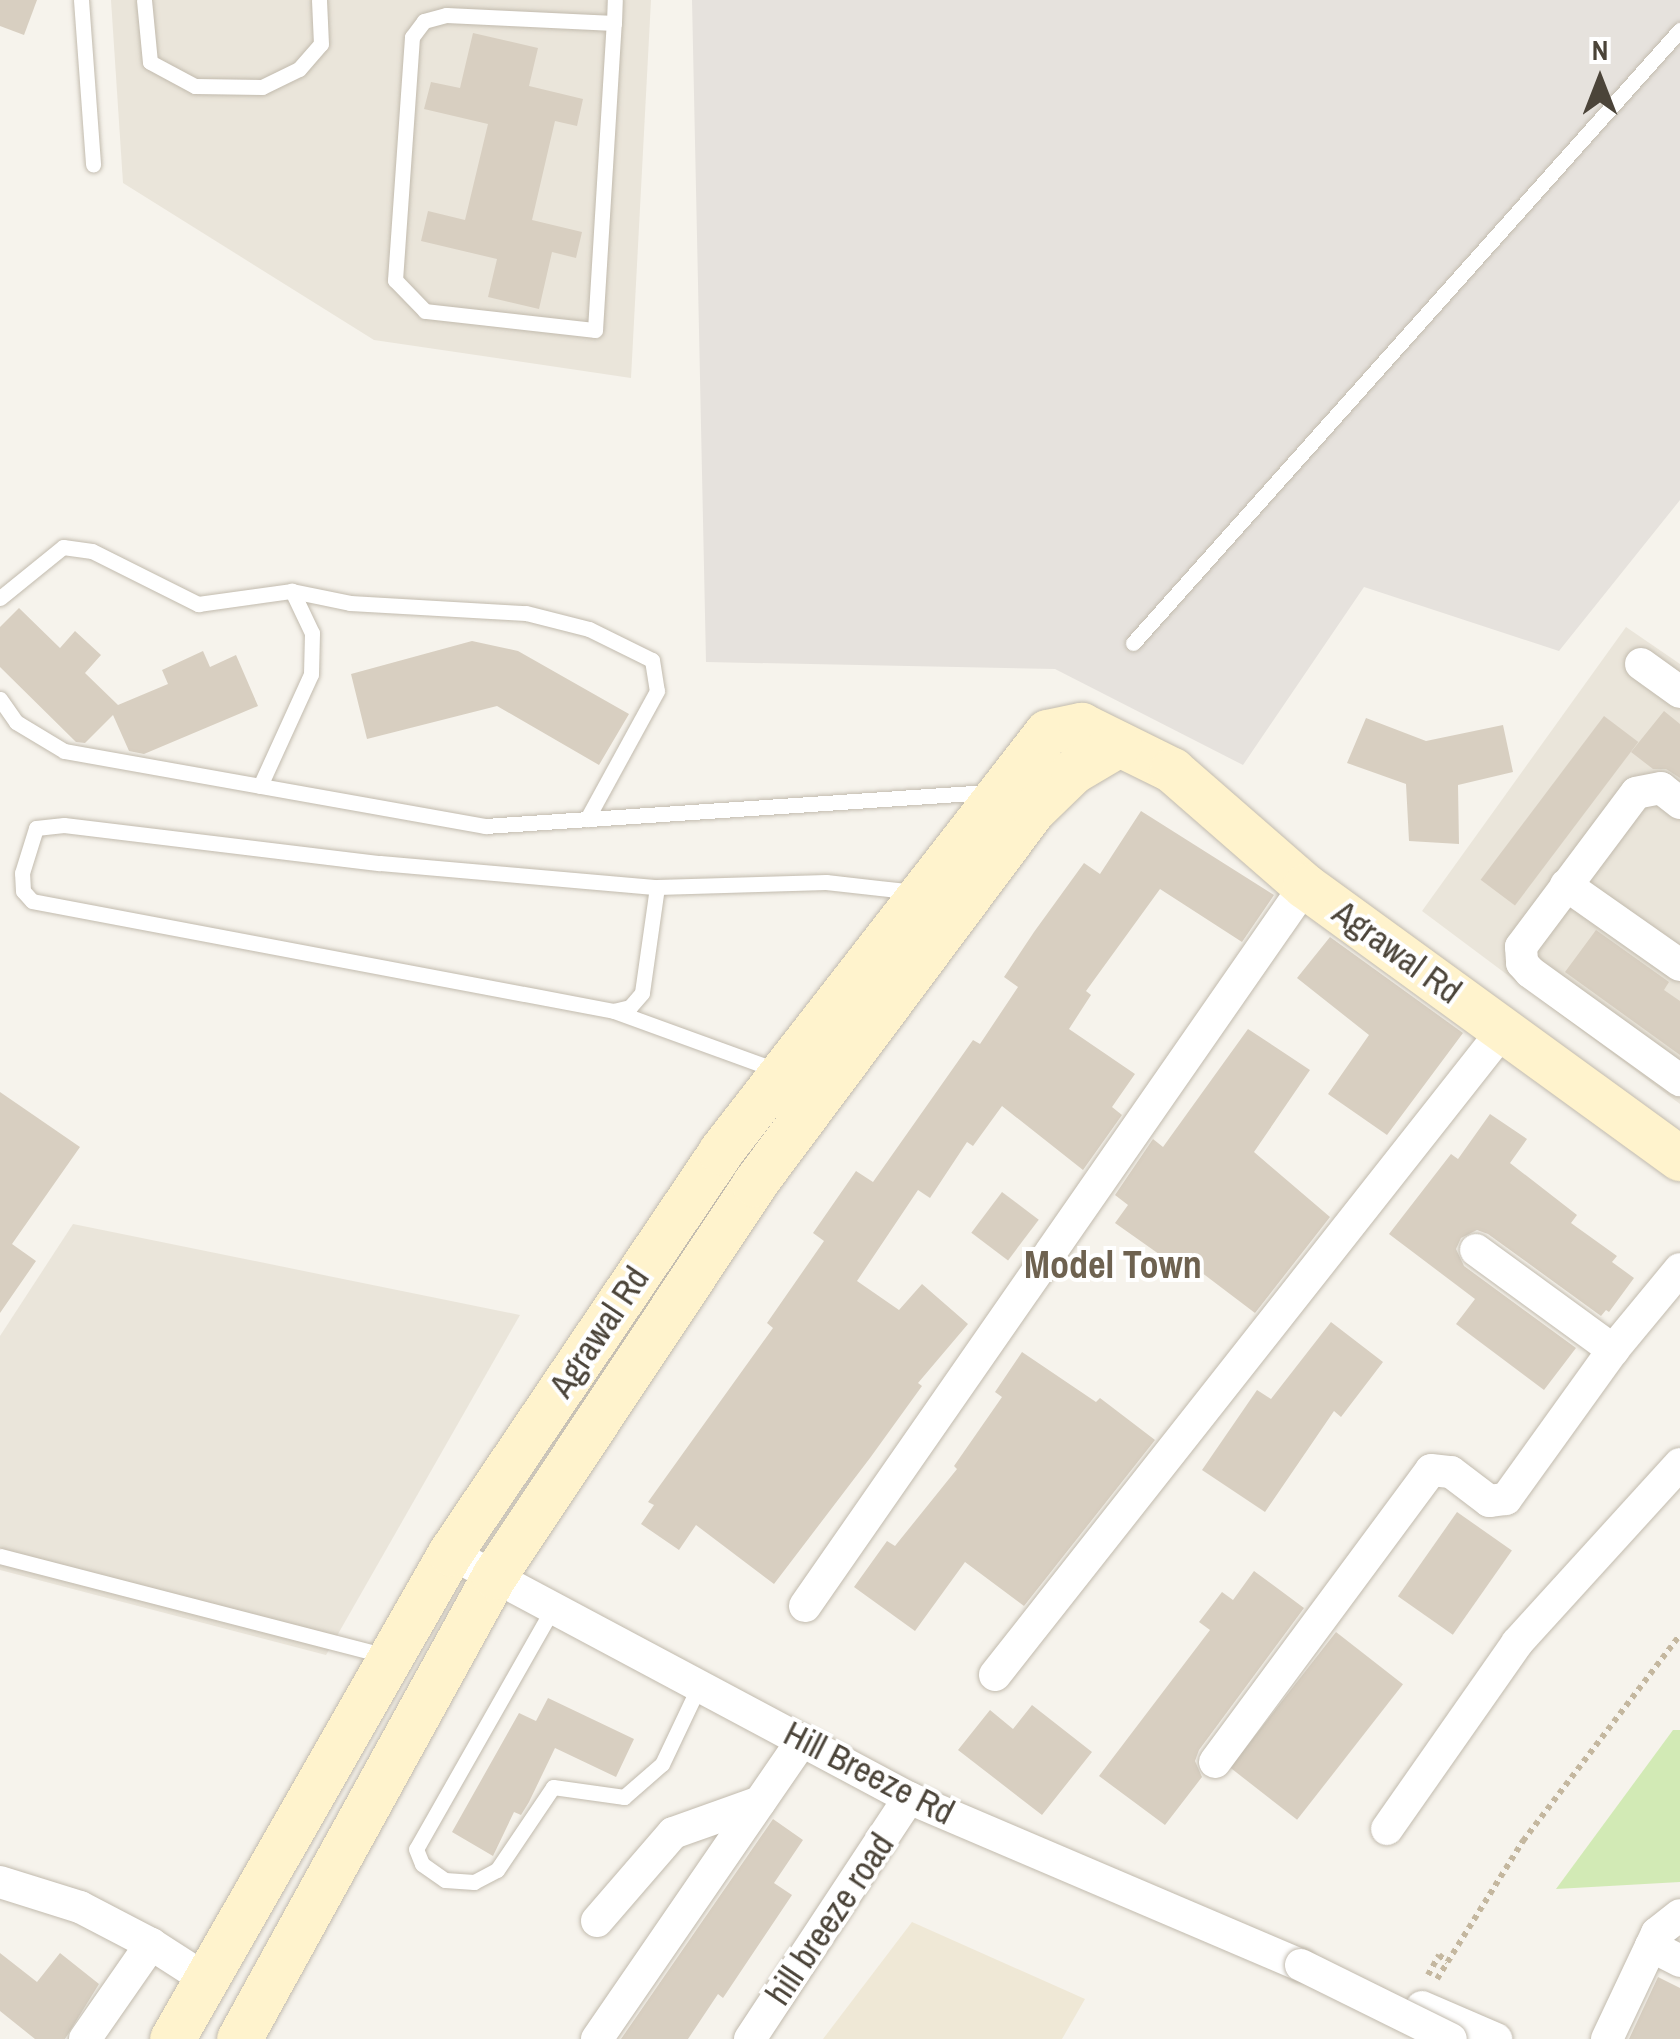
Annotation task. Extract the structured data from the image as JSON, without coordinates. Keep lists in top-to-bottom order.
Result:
{
  "streets": {
    "street": ["Agrawal Rd", "Hill Breeze Rd", "hill breeze road"]
  },
  "crossings": [
    ["Agrawal Rd", "Hill Breeze Rd"],
    ["Hill Breeze Rd", "hill breeze road"]
  ],
  "districts": ["Model Town"],
  "north": "top"
}
